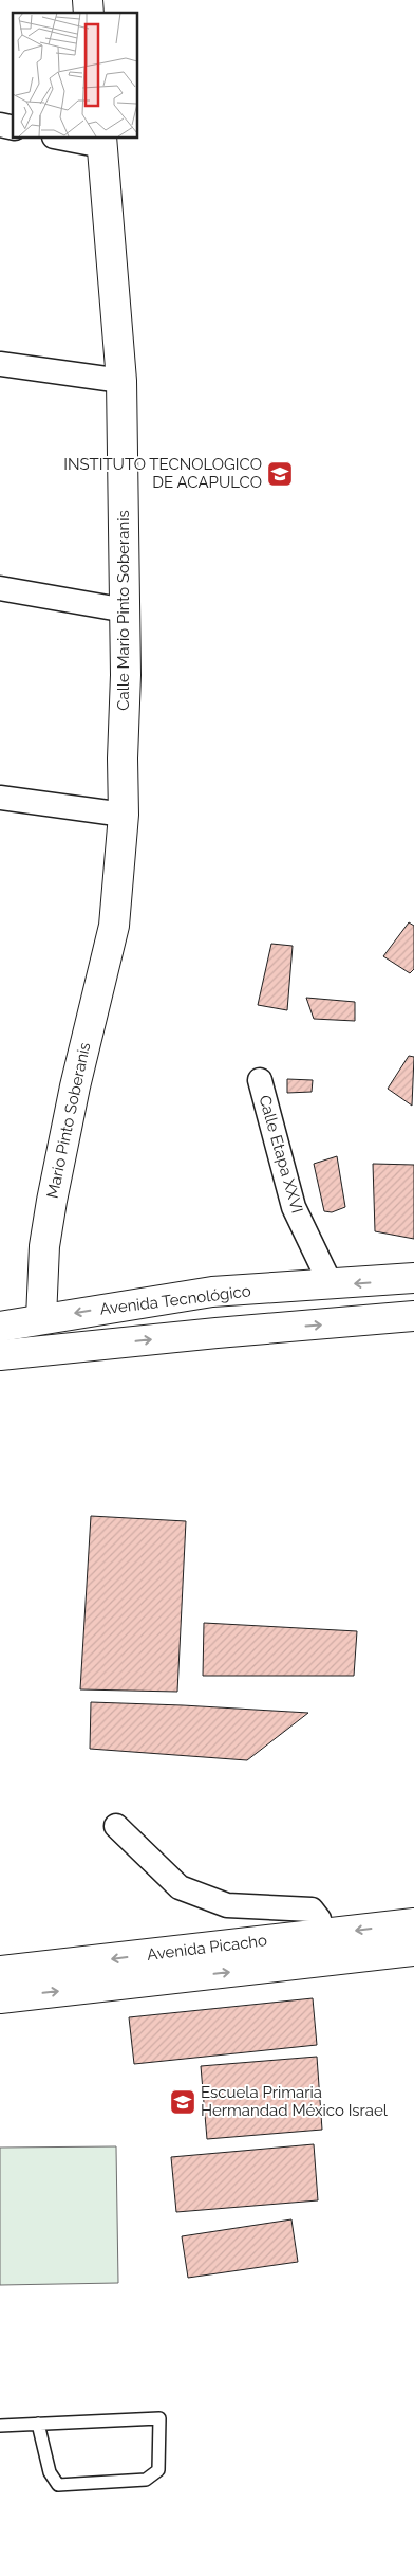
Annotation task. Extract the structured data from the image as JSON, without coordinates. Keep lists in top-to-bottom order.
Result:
{
  "streets": {
    "main road": [
      "Calle Mario Pinto Soberanis",
      "Mario Pinto Soberanis",
      "Avenida Tecnológico",
      "Avenida Picacho"
    ],
    "street": ["Calle Etapa XXVI"]
  },
  "crossings": [
    ["Calle Mario Pinto Soberanis", "Mario Pinto Soberanis"],
    ["Mario Pinto Soberanis", "Avenida Tecnológico"],
    ["Calle Etapa XXVI", "Avenida Tecnológico"]
  ],
  "places": {
    "school or university": ["INSTITUTO TECNOLOGICO DE ACAPULCO", "Escuela Primaria Hermandad México Israel"]
  }
}
